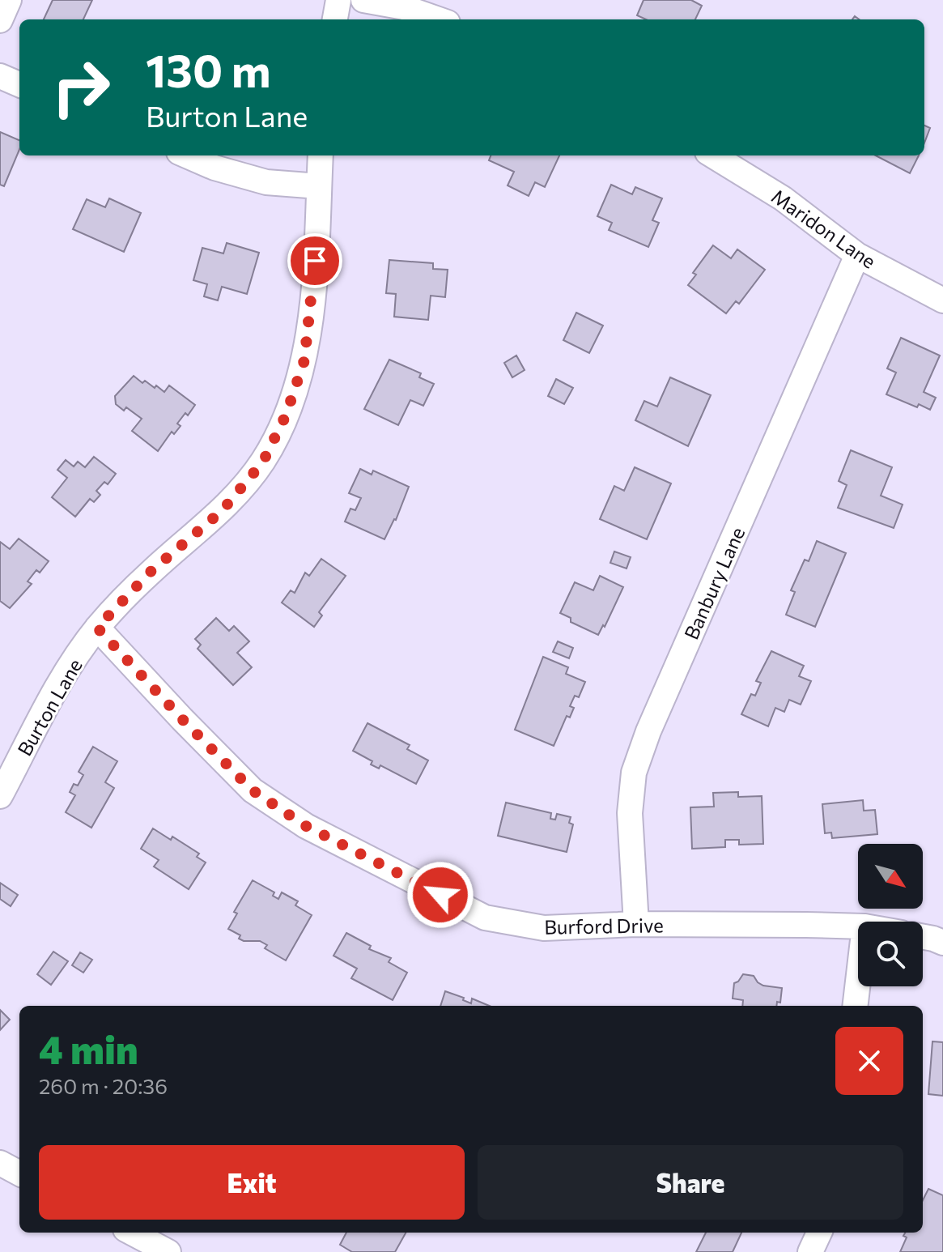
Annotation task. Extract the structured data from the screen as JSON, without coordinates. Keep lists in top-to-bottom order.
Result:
{
  "streets": {
    "street": [
      "Maridon Lane",
      "Banbury Lane",
      "Burton Lane",
      "Burford Drive"
    ]
  },
  "crossings": [
    ["Maridon Lane", "Banbury Lane"],
    ["Banbury Lane", "Burford Drive"],
    ["Burton Lane", "Burford Drive"]
  ],
  "north": "bottom right",
  "page": {
    "turn": ["130 m", "Burton Lane"],
    "heading": ["4 min", "260 m · 20:36"],
    "buttons": ["Exit", "Share"]
  }
}
